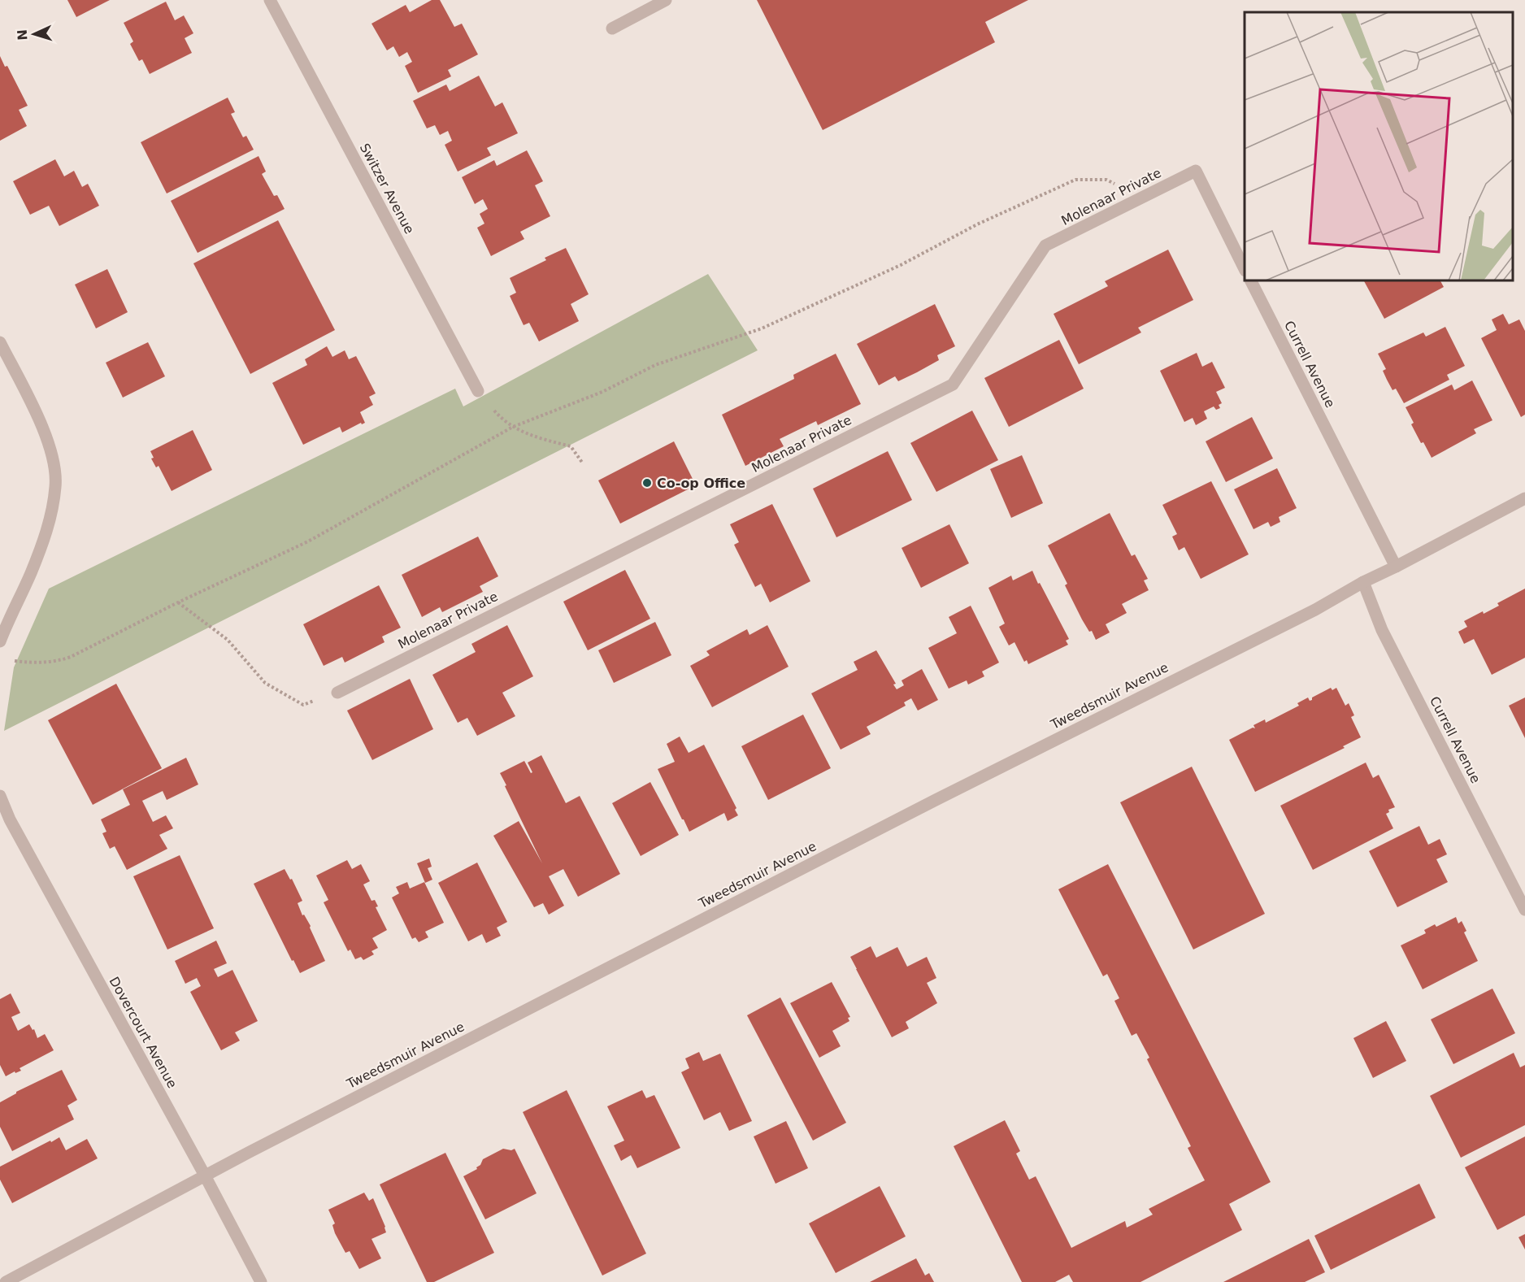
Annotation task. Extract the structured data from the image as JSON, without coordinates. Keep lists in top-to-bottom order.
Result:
{
  "streets": {
    "street": [
      "Switzer Avenue",
      "Molenaar Private",
      "Currell Avenue",
      "Tweedsmuir Avenue",
      "Dovercourt Avenue"
    ]
  },
  "crossings": [
    ["Currell Avenue", "Tweedsmuir Avenue"],
    ["Tweedsmuir Avenue", "Dovercourt Avenue"]
  ],
  "places": ["Co-op Office"],
  "north": "left"
}
